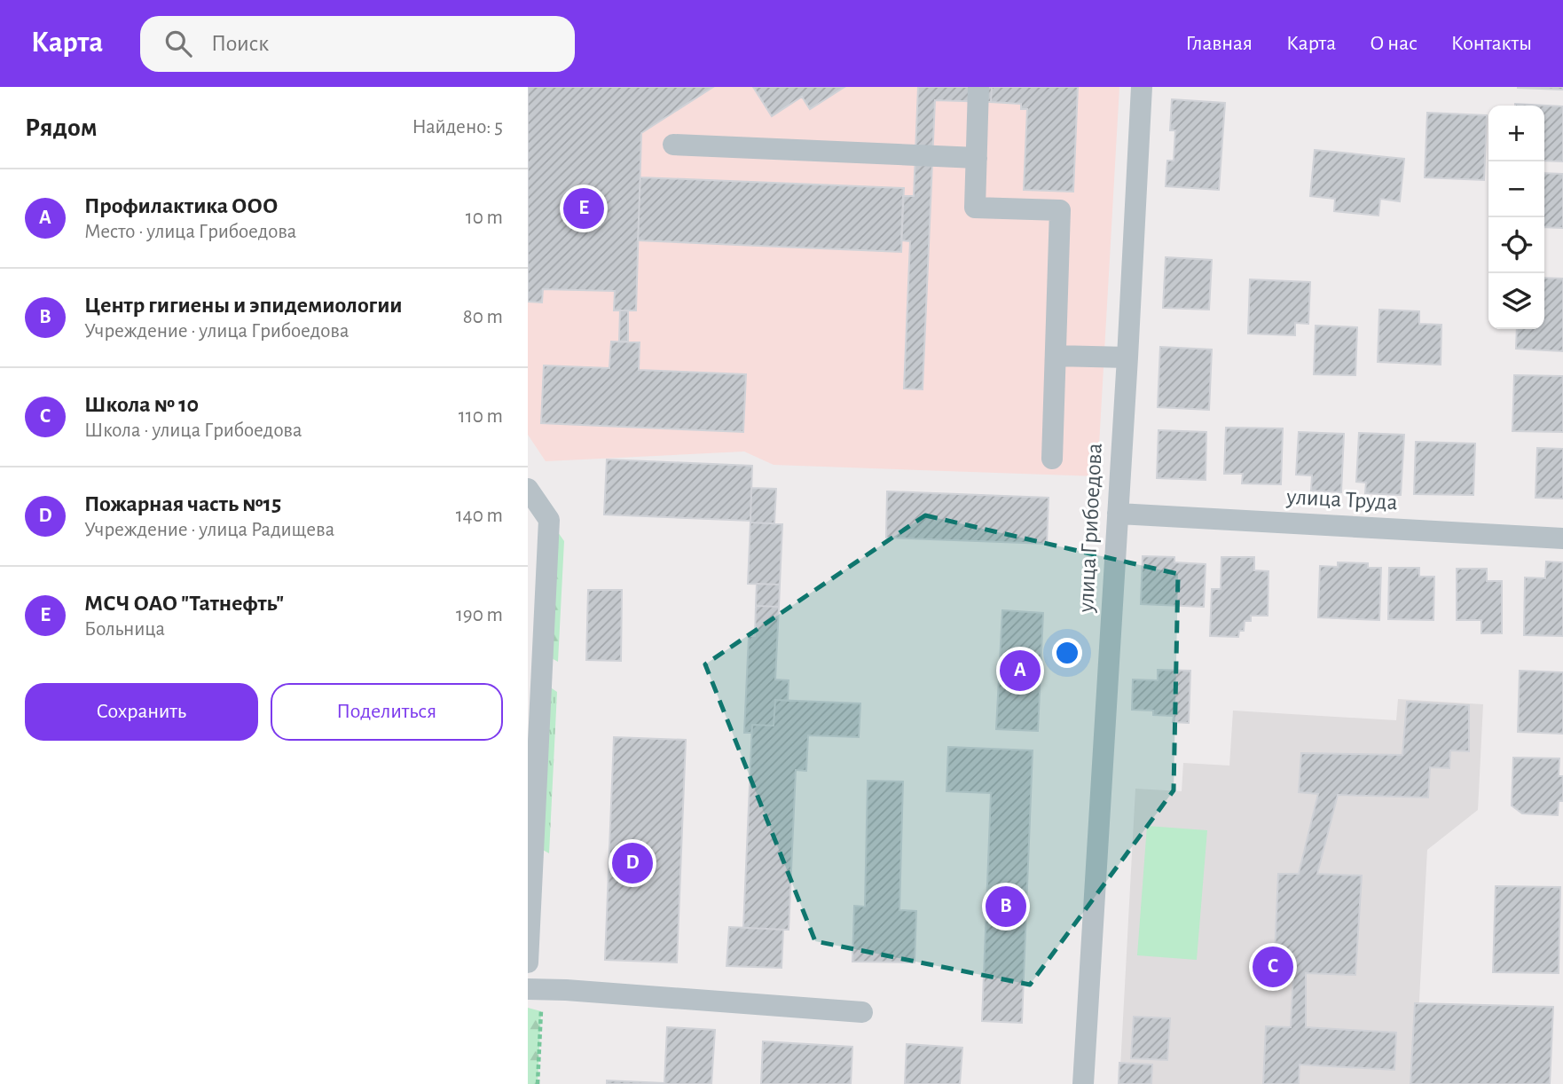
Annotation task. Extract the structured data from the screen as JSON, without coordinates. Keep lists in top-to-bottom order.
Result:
{
  "streets": {
    "street": ["улица Труда", "улица Грибоедова"]
  },
  "crossings": [
    ["улица Труда", "улица Грибоедова"]
  ],
  "page": {
    "header": "Карта",
    "search": "Поиск",
    "nav": [
      "Главная",
      "Карта",
      "О нас",
      "Контакты"
    ],
    "heading": ["Рядом", "Найдено: 5"],
    "map_buttons": ["+", "−"],
    "list": [
      {
        "mark": "A",
        "name": "Профилактика ООО",
        "note": "Место · улица Грибоедова",
        "value": "10 m"
      },
      {
        "mark": "B",
        "name": "Центр гигиены и эпидемиологии",
        "note": "Учреждение · улица Грибоедова",
        "value": "80 m"
      },
      {
        "mark": "C",
        "name": "Школа № 10",
        "note": "Школа · улица Грибоедова",
        "value": "110 m"
      },
      {
        "mark": "D",
        "name": "Пожарная часть №15",
        "note": "Учреждение · улица Радищева",
        "value": "140 m"
      },
      {
        "mark": "E",
        "name": "МСЧ ОАО \"Татнефть\"",
        "note": "Больница",
        "value": "190 m"
      }
    ],
    "pins": [
      "E",
      "A",
      "D",
      "B",
      "C"
    ],
    "buttons": ["Сохранить", "Поделиться"]
  }
}
